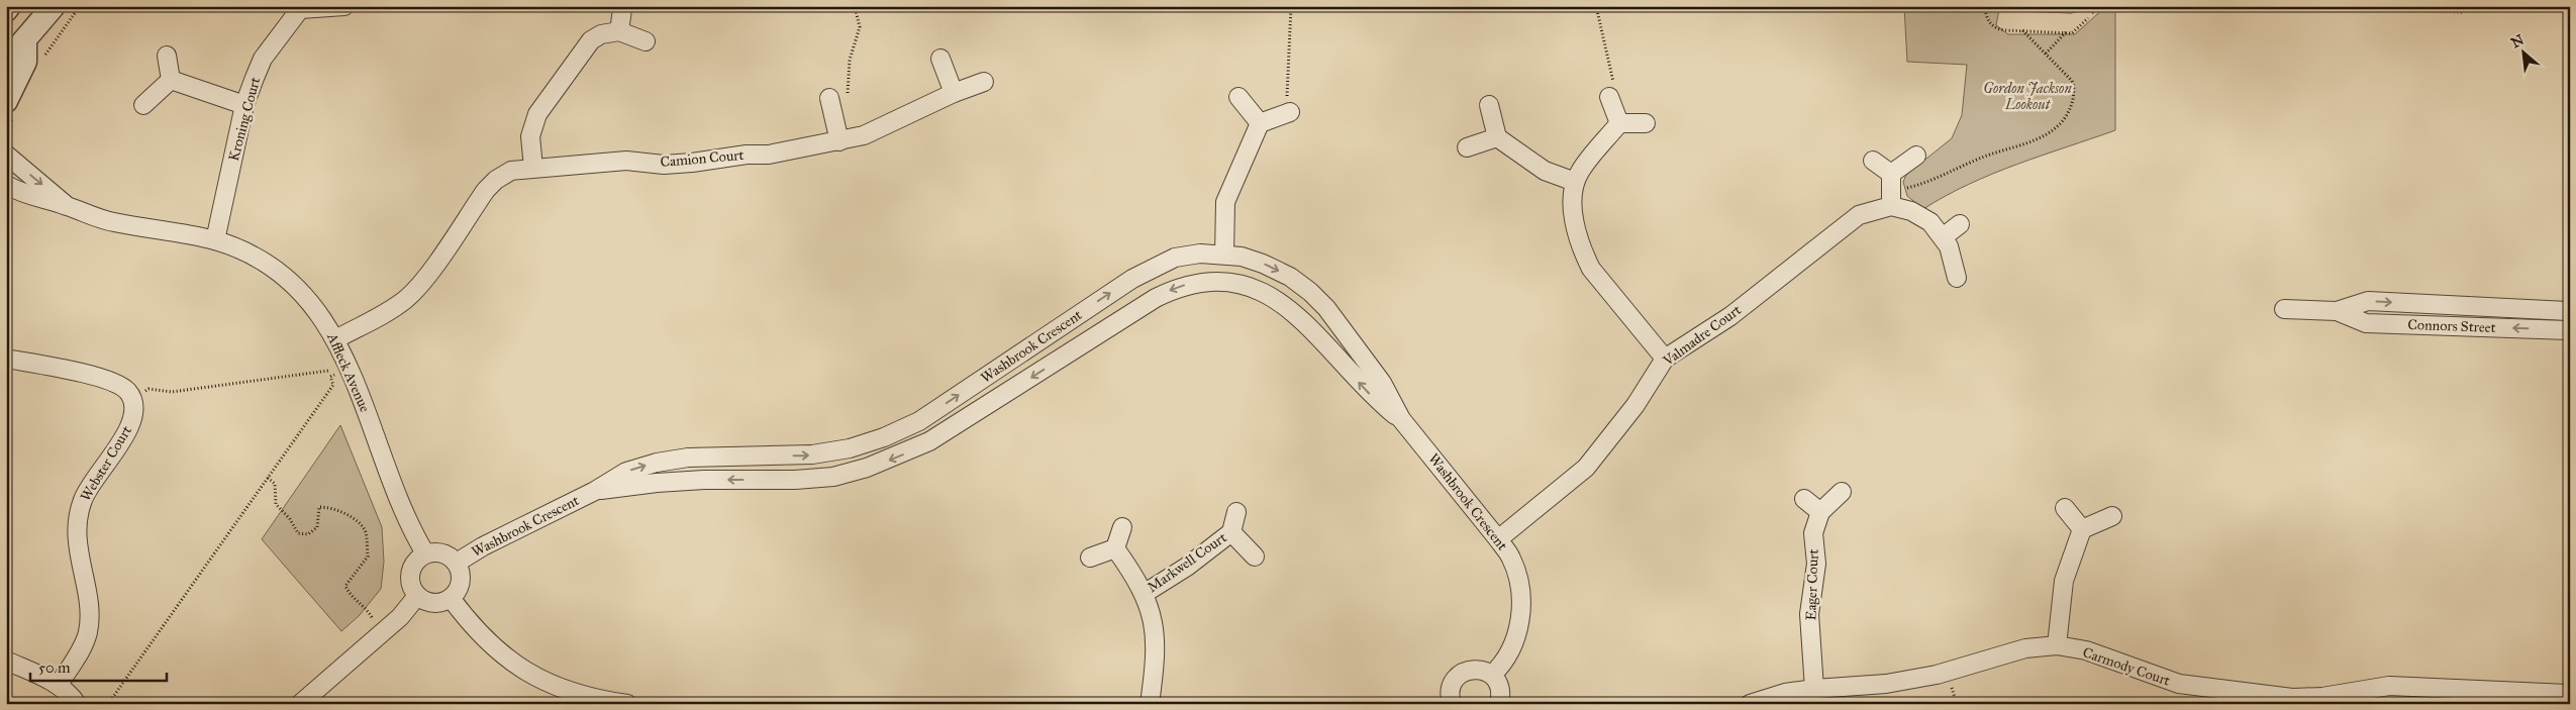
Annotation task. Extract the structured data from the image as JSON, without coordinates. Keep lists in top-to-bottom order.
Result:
{
  "streets": {
    "street": [
      "Kroning Court",
      "Camion Court",
      "Connors Street",
      "Valmadre Court",
      "Washbrook Crescent",
      "Affleck Avenue",
      "Webster Court",
      "Markwell Court",
      "Eager Court",
      "Carmody Court"
    ]
  },
  "crossings": [
    ["Kroning Court", "Affleck Avenue"],
    ["Camion Court", "Affleck Avenue"],
    ["Valmadre Court", "Washbrook Crescent"],
    ["Washbrook Crescent", "Affleck Avenue"],
    ["Eager Court", "Carmody Court"]
  ],
  "parks": ["Gordon Jackson Lookout"],
  "scale_bar": "50 m",
  "north": "top left"
}
